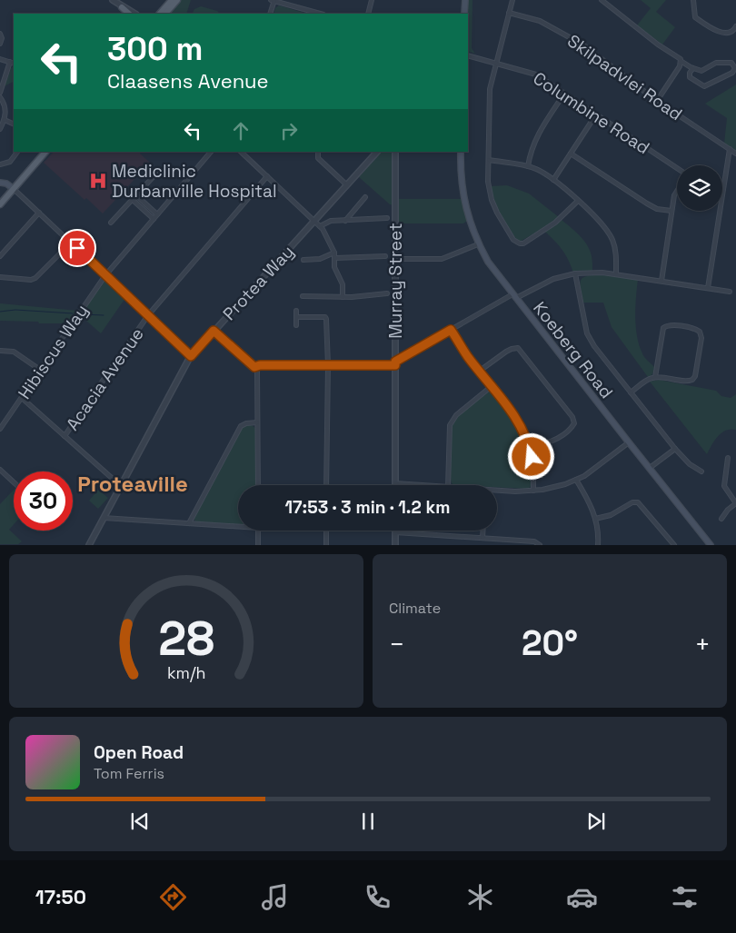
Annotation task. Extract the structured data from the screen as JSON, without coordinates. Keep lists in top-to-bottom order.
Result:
{
  "streets": {
    "main road": ["Koeberg Road"],
    "street": [
      "Skilpadvlei Road",
      "Columbine Road",
      "Murray Street",
      "Protea Way",
      "Hibiscus Way",
      "Acacia Avenue"
    ]
  },
  "districts": ["Proteaville"],
  "places": {
    "hospital": ["Mediclinic Durbanville Hospital"]
  },
  "page": {
    "turn": ["300 m", "Claasens Avenue"],
    "limit": "30",
    "trip": "17:53 · 3 min · 1.2 km",
    "tile": "Climate",
    "heat": ["−", "20°", "+"],
    "song": ["Open Road", "Tom Ferris"],
    "tabs": "17:50",
    "gauge": ["28", "km/h"]
  }
}
